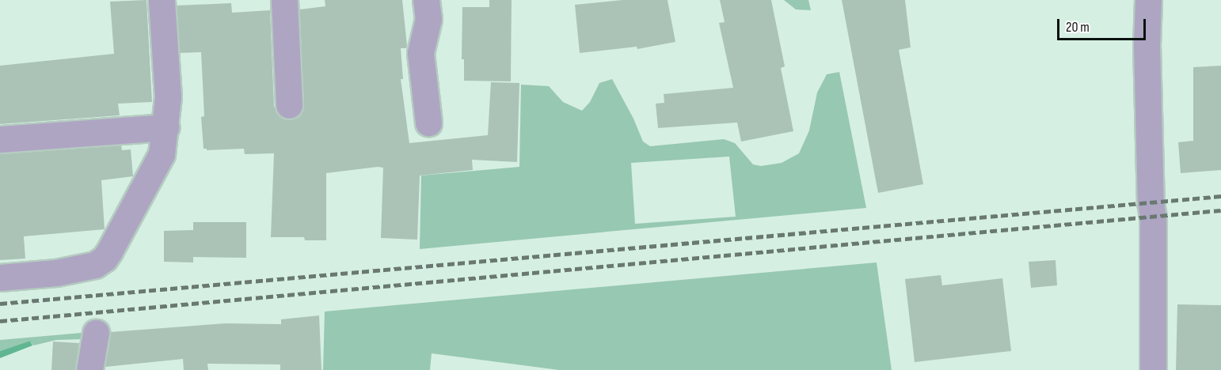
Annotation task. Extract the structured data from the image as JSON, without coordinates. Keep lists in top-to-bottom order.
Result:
{
  "scale_bar": "20 m"
}
